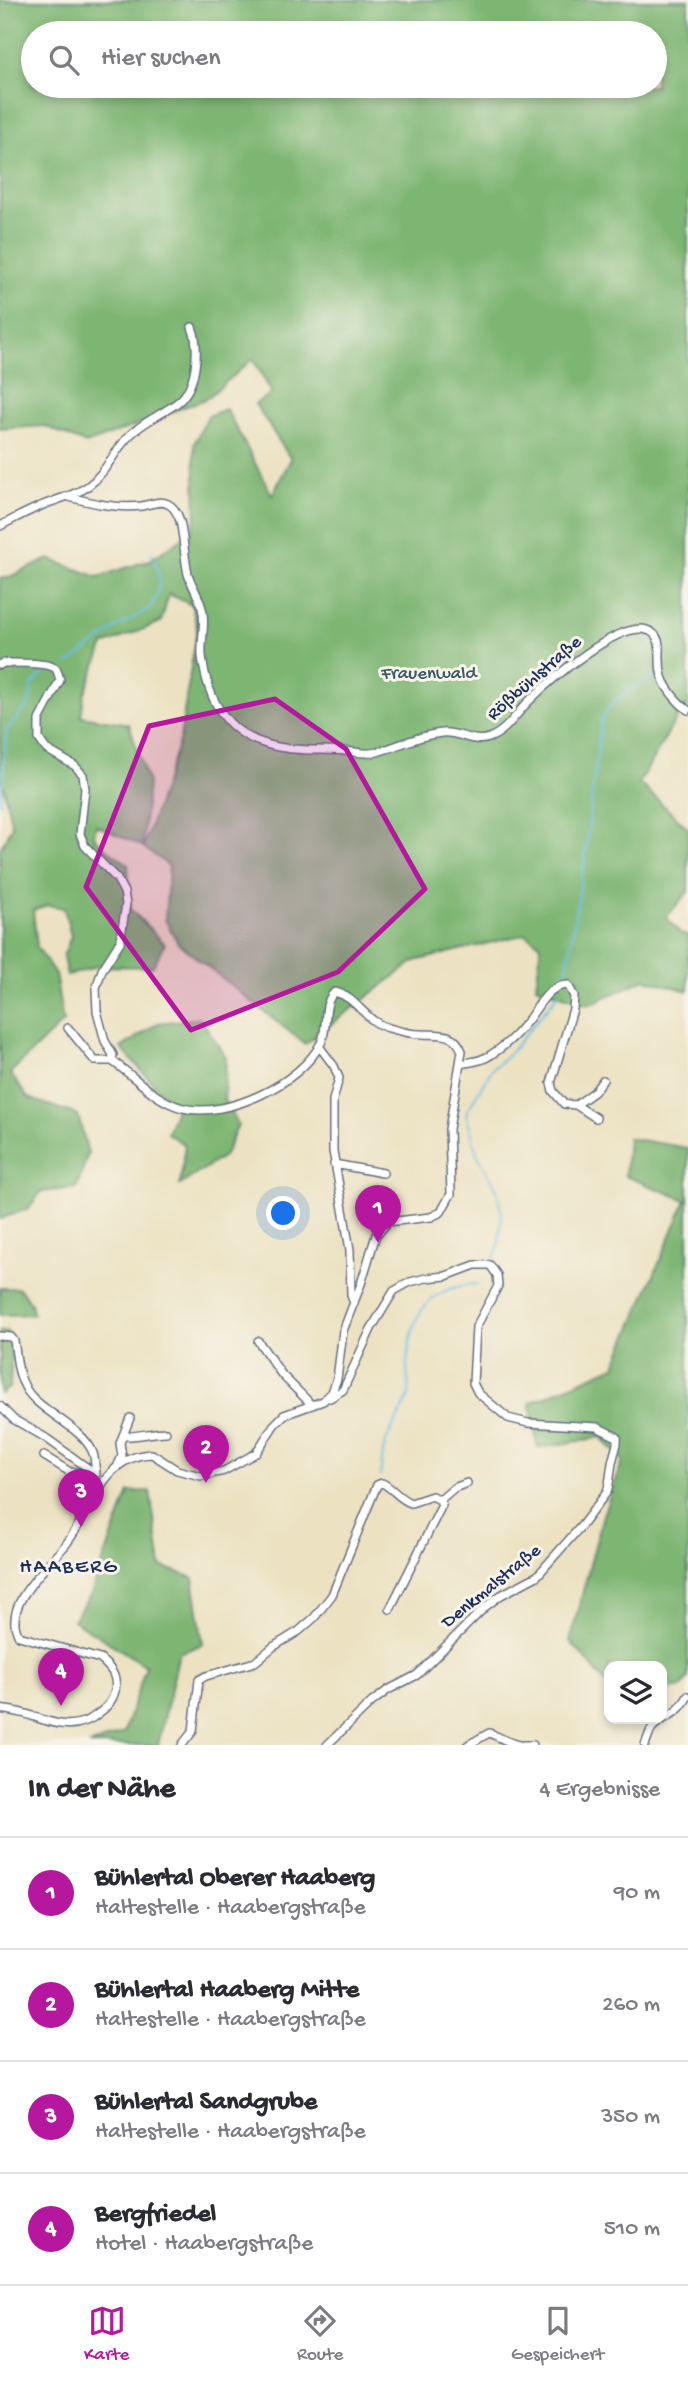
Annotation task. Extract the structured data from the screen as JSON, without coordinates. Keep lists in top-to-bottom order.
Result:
{
  "streets": {
    "street": ["Rößbühlstraße", "Denkmalstraße"]
  },
  "districts": ["HAABERG"],
  "parks": ["Frauenwald"],
  "page": {
    "search": "Hier suchen",
    "pins": [
      "1",
      "2",
      "3",
      "4"
    ],
    "heading": ["In der Nähe", "4 Ergebnisse"],
    "list": [
      {
        "mark": "1",
        "name": "Bühlertal Oberer Haaberg",
        "note": "Haltestelle · Haabergstraße",
        "value": "90 m"
      },
      {
        "mark": "2",
        "name": "Bühlertal Haaberg Mitte",
        "note": "Haltestelle · Haabergstraße",
        "value": "260 m"
      },
      {
        "mark": "3",
        "name": "Bühlertal Sandgrube",
        "note": "Haltestelle · Haabergstraße",
        "value": "350 m"
      },
      {
        "mark": "4",
        "name": "Bergfriedel",
        "note": "Hotel · Haabergstraße",
        "value": "510 m"
      }
    ],
    "nav": ["Karte", "Route", "Gespeichert"]
  }
}
